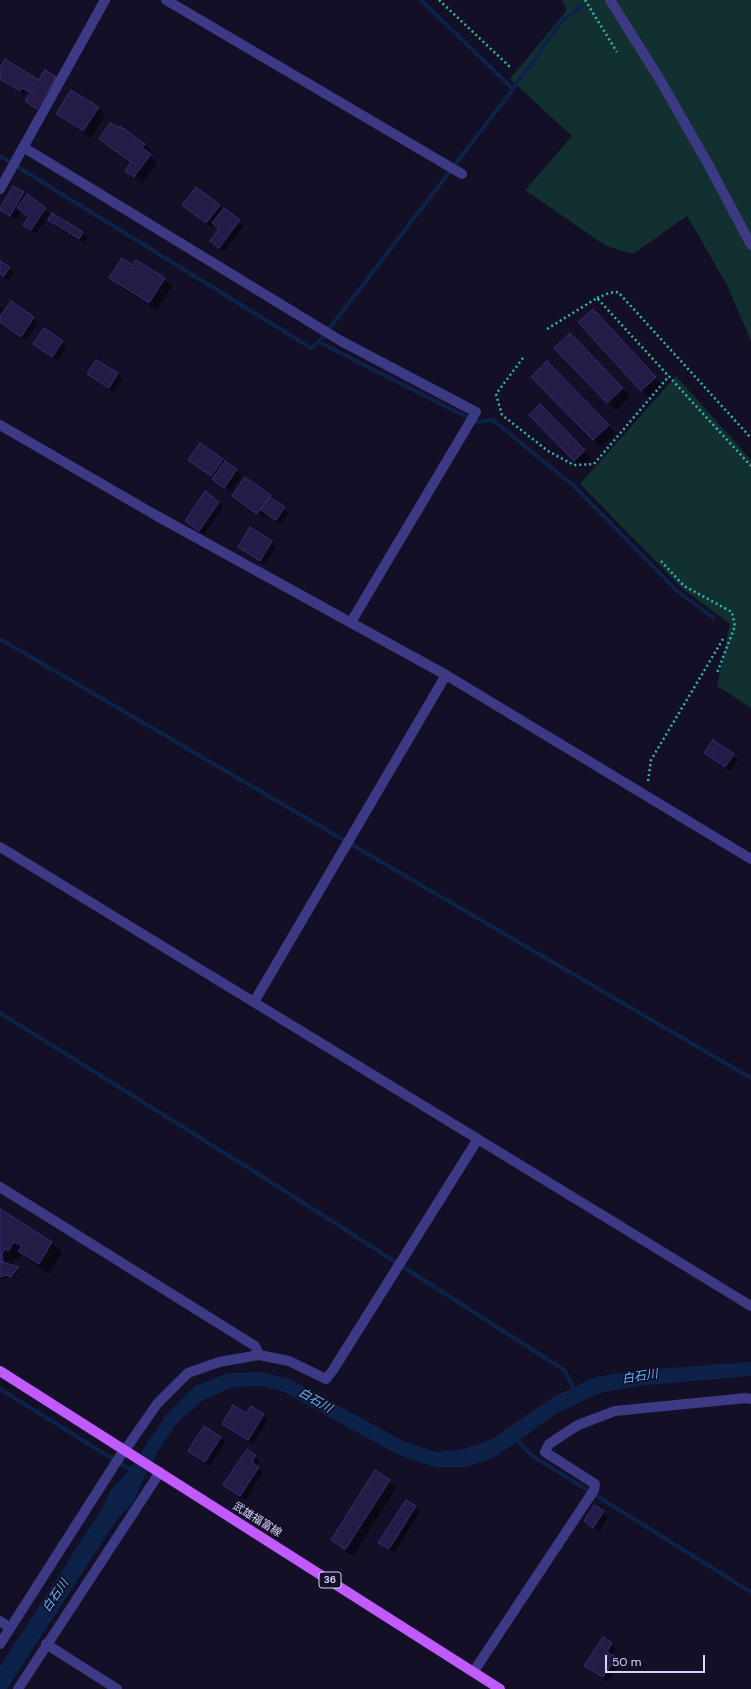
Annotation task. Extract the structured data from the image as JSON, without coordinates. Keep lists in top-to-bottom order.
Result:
{
  "streets": {
    "main road": ["武雄福富線", "36"]
  },
  "water": ["白石川"],
  "scale_bar": "50 m"
}
